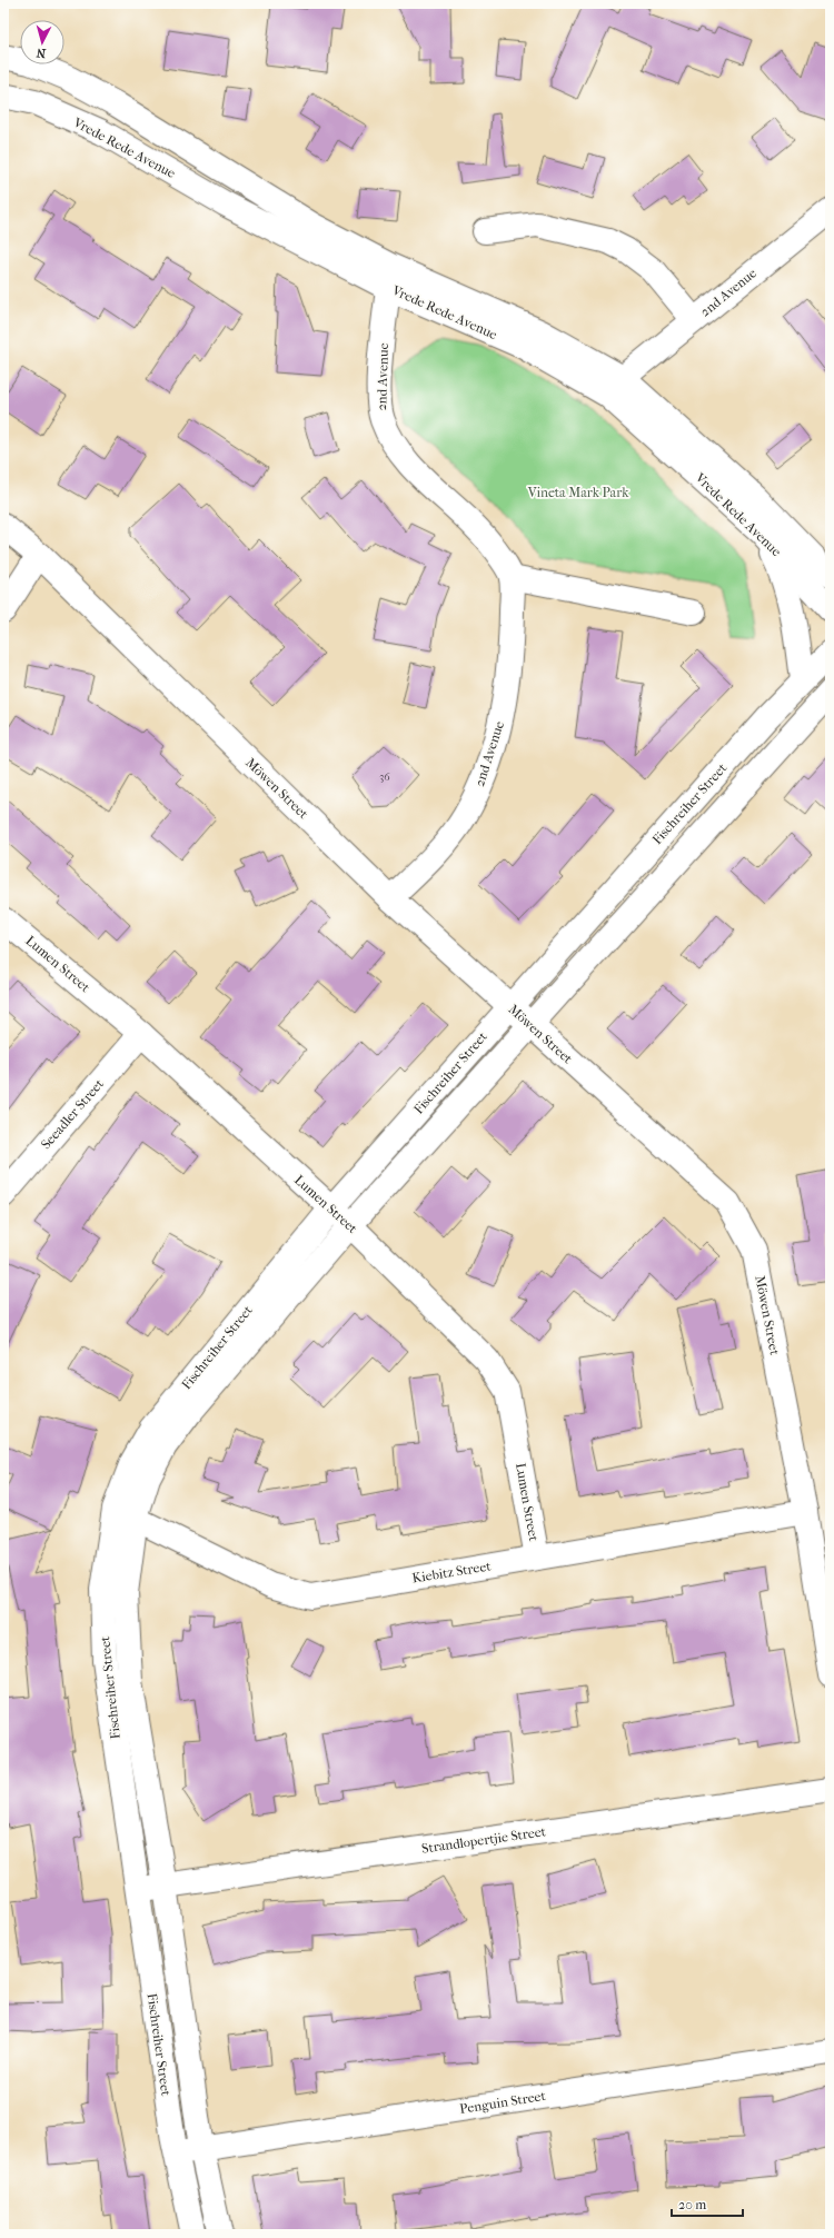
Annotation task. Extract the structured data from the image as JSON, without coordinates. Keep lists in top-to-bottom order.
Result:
{
  "streets": {
    "street": [
      "Vrede Rede Avenue",
      "2nd Avenue",
      "Möwen Street",
      "Fischreiher Street",
      "Lumen Street",
      "Seeadler Street",
      "Kiebitz Street",
      "Strandlopertjie Street",
      "Penguin Street"
    ]
  },
  "crossings": [
    ["Vrede Rede Avenue", "2nd Avenue"],
    ["2nd Avenue", "Möwen Street"],
    ["Möwen Street", "Fischreiher Street"],
    ["Möwen Street", "Kiebitz Street"],
    ["Fischreiher Street", "Lumen Street"],
    ["Fischreiher Street", "Kiebitz Street"],
    ["Fischreiher Street", "Strandlopertjie Street"],
    ["Fischreiher Street", "Penguin Street"],
    ["Lumen Street", "Seeadler Street"],
    ["Lumen Street", "Kiebitz Street"]
  ],
  "parks": ["Vineta Mark Park"],
  "house_numbers": ["36"],
  "scale_bar": "20 m",
  "north": "bottom"
}
